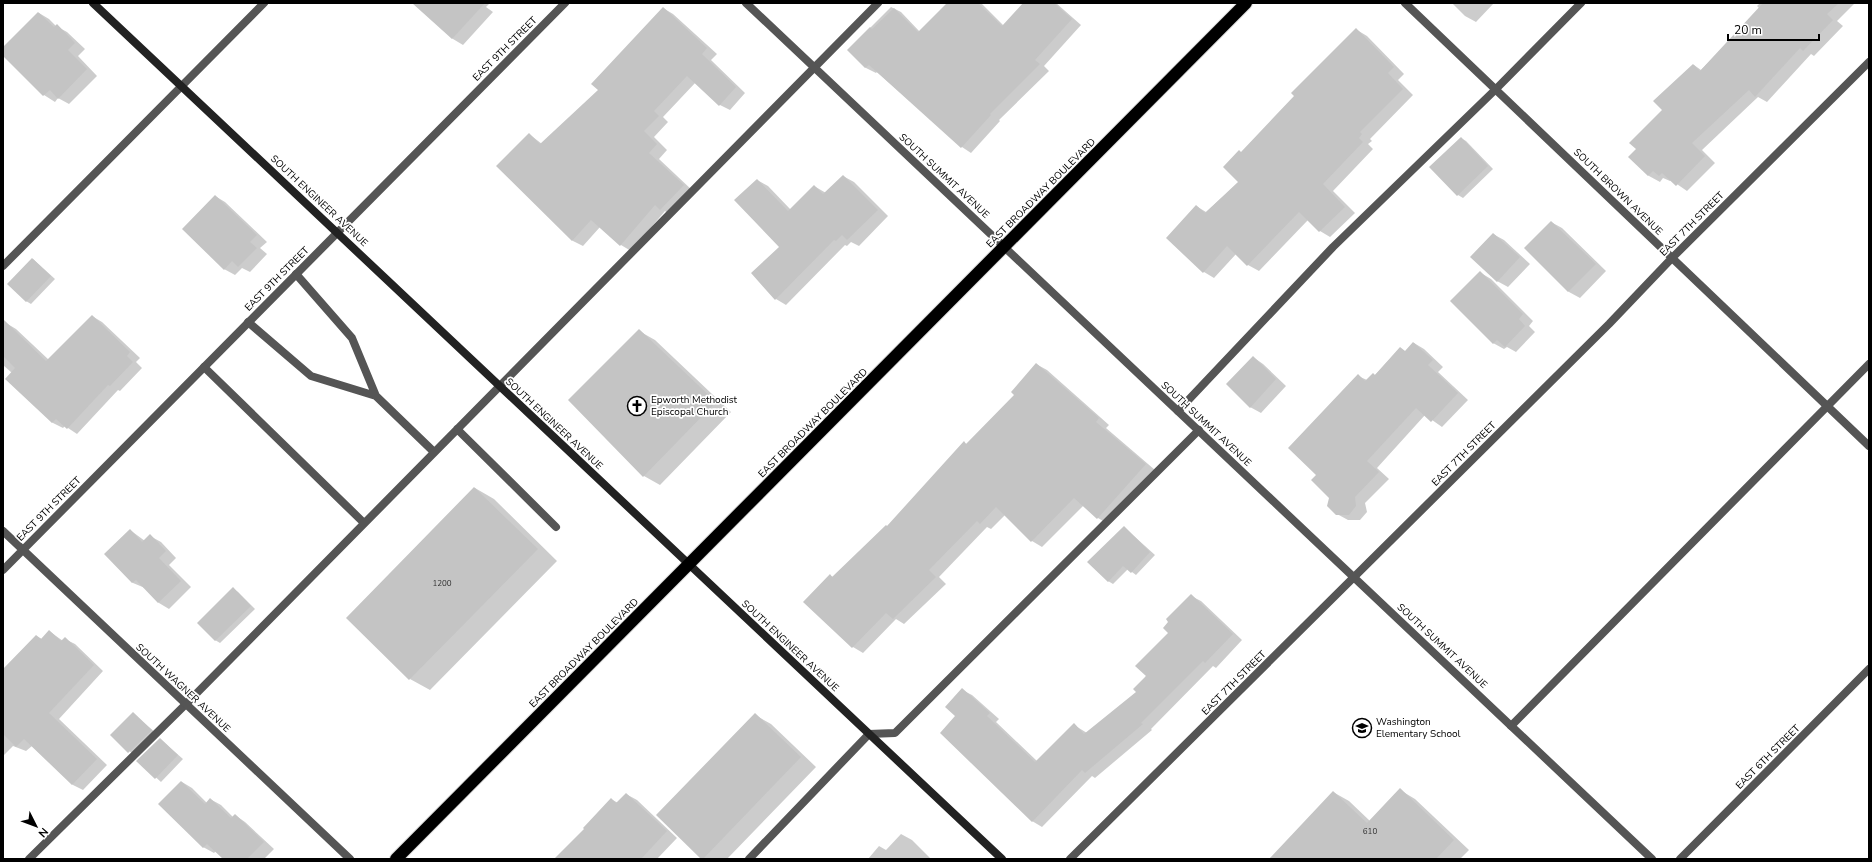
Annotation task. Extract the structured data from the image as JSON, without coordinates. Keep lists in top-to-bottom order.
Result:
{
  "streets": {
    "highway": ["EAST BROADWAY BOULEVARD"],
    "street": [
      "EAST 9TH STREET",
      "SOUTH SUMMIT AVENUE",
      "SOUTH BROWN AVENUE",
      "SOUTH ENGINEER AVENUE",
      "EAST 7TH STREET",
      "SOUTH WAGNER AVENUE",
      "EAST 6TH STREET"
    ]
  },
  "crossings": [
    ["EAST 9TH STREET", "SOUTH ENGINEER AVENUE"],
    ["EAST 9TH STREET", "SOUTH WAGNER AVENUE"],
    ["SOUTH SUMMIT AVENUE", "EAST BROADWAY BOULEVARD"],
    ["SOUTH SUMMIT AVENUE", "EAST 7TH STREET"],
    ["SOUTH BROWN AVENUE", "EAST 7TH STREET"],
    ["EAST BROADWAY BOULEVARD", "SOUTH ENGINEER AVENUE"]
  ],
  "places": {
    "church": ["Epworth Methodist Episcopal Church"],
    "school or university": ["Washington Elementary School"]
  },
  "house_numbers": ["1200", "610"],
  "scale_bar": "20 m",
  "north": "bottom right"
}
